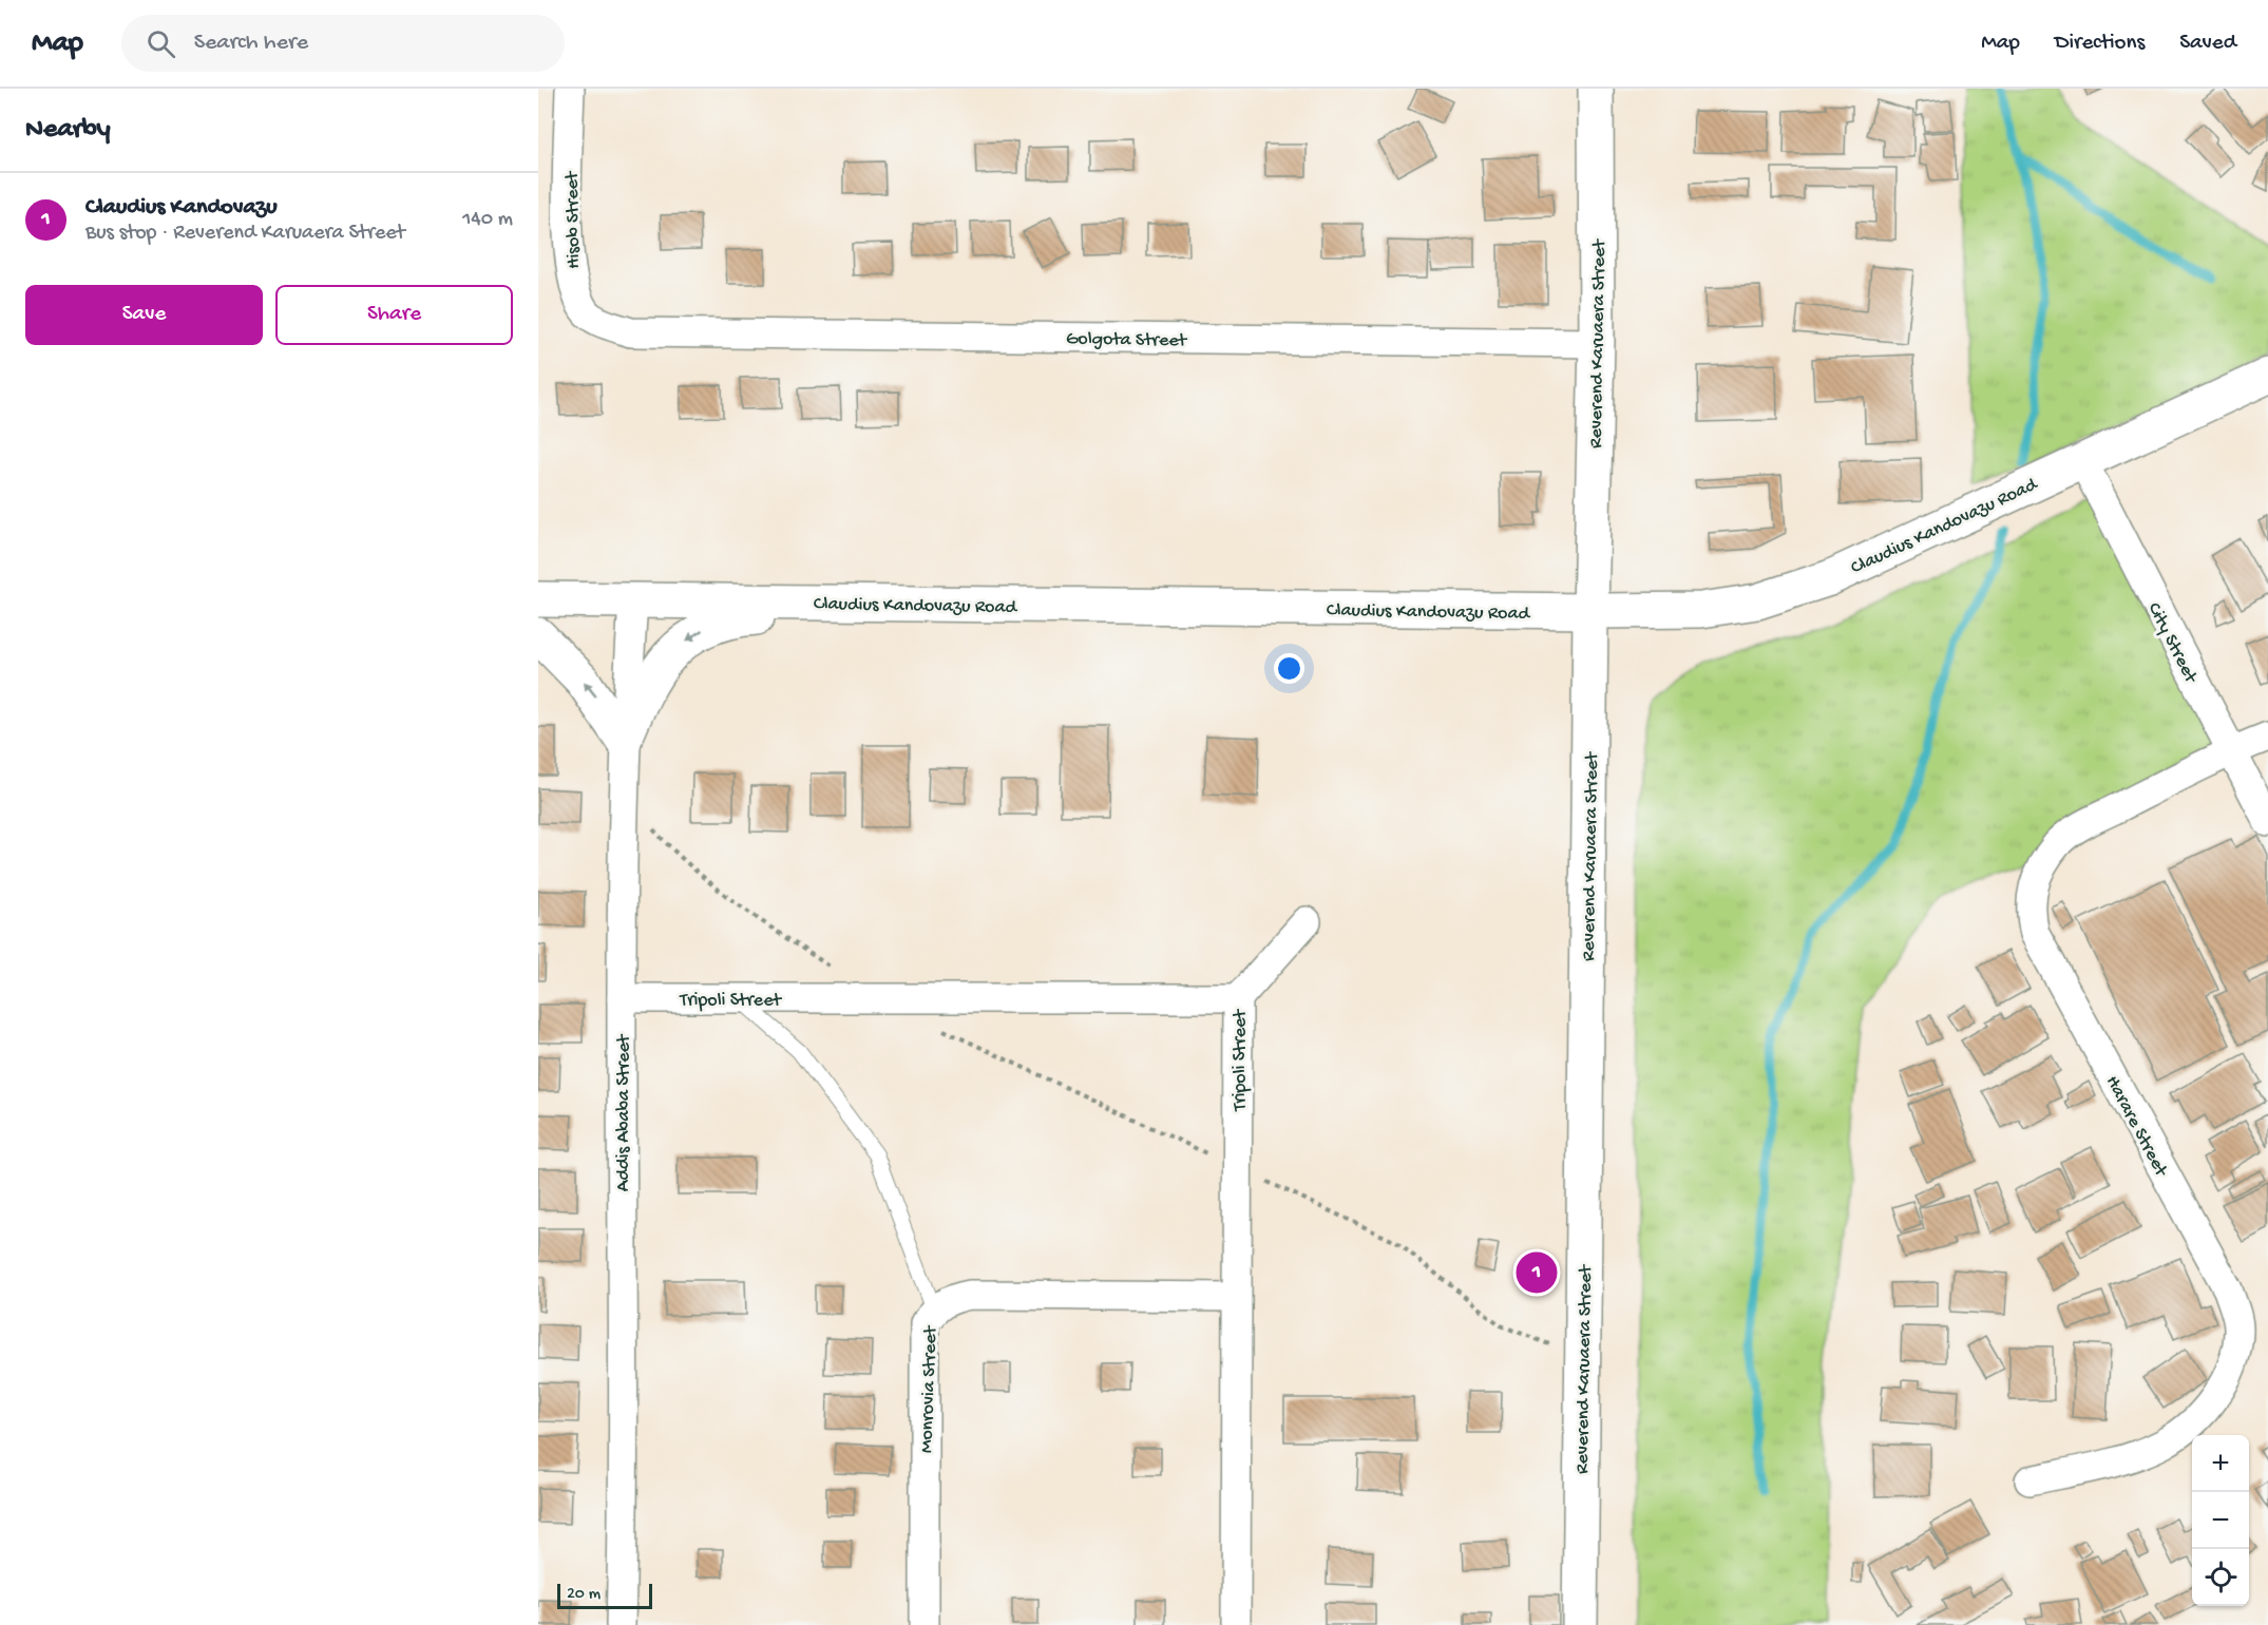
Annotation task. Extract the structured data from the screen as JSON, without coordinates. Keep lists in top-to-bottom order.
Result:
{
  "streets": {
    "street": [
      "Hisob Street",
      "Golgota Street",
      "Reverend Karuaera Street",
      "Claudius Kandovazu Road",
      "City Street",
      "Tripoli Street",
      "Addis Ababa Street",
      "Harare Street",
      "Monrovia Street"
    ]
  },
  "crossings": [
    ["Hisob Street", "Golgota Street"],
    ["Golgota Street", "Reverend Karuaera Street"],
    ["Reverend Karuaera Street", "Claudius Kandovazu Road"],
    ["Claudius Kandovazu Road", "City Street"],
    ["Claudius Kandovazu Road", "Addis Ababa Street"],
    ["City Street", "Harare Street"],
    ["Tripoli Street", "Addis Ababa Street"],
    ["Tripoli Street", "Monrovia Street"]
  ],
  "scale_bar": "20 m",
  "page": {
    "header": "Map",
    "search": "Search here",
    "nav": ["Map", "Directions", "Saved"],
    "heading": "Nearby",
    "list": [
      {
        "mark": "1",
        "name": "Claudius Kandovazu",
        "note": "Bus stop · Reverend Karuaera Street",
        "value": "140 m"
      }
    ],
    "buttons": ["Save", "Share"],
    "pins": "1",
    "map_buttons": ["+", "−"],
    "scale": "20 m"
  }
}
